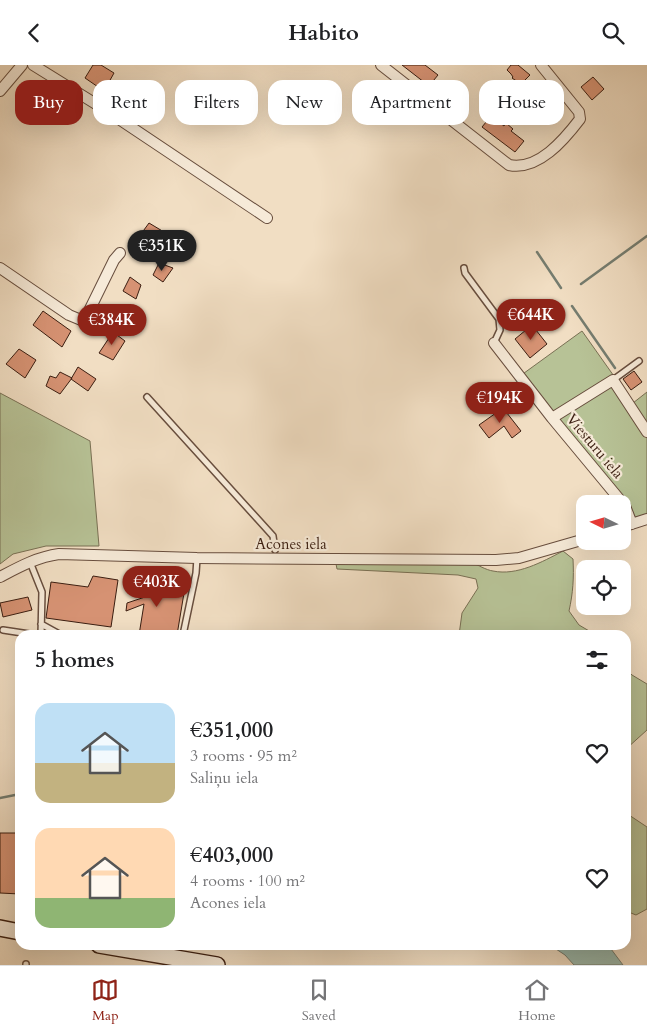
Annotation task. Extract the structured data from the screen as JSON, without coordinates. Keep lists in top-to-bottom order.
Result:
{
  "streets": {
    "street": ["Viesturu iela", "Acones iela"]
  },
  "north": "left",
  "page": {
    "header": "Habito",
    "chip": [
      "Buy",
      "Rent",
      "Filters",
      "New",
      "Apartment",
      "House"
    ],
    "price": [
      "€351K",
      "€644K",
      "€384K",
      "€194K",
      "€403K"
    ],
    "heading": "5 homes",
    "list": [
      {
        "name": "€351,000",
        "note": "3 rooms · 95 m² · Saliņu iela"
      },
      {
        "name": "€403,000",
        "note": "4 rooms · 100 m² · Acones iela"
      }
    ],
    "tabs": ["Map", "Saved", "Home"]
  }
}
